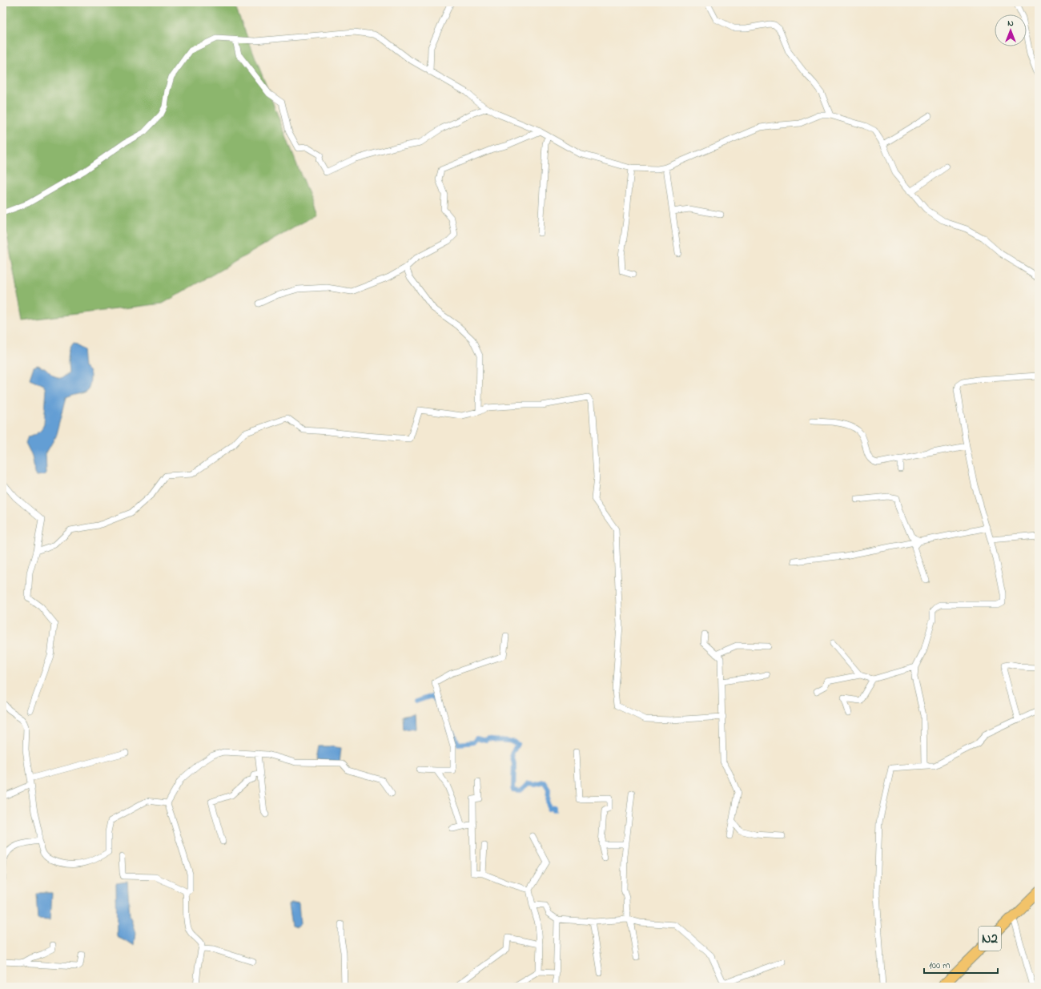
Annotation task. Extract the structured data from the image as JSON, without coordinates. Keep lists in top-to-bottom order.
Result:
{
  "streets": {
    "highway": ["N2"]
  },
  "scale_bar": "100 m",
  "north": "top"
}
